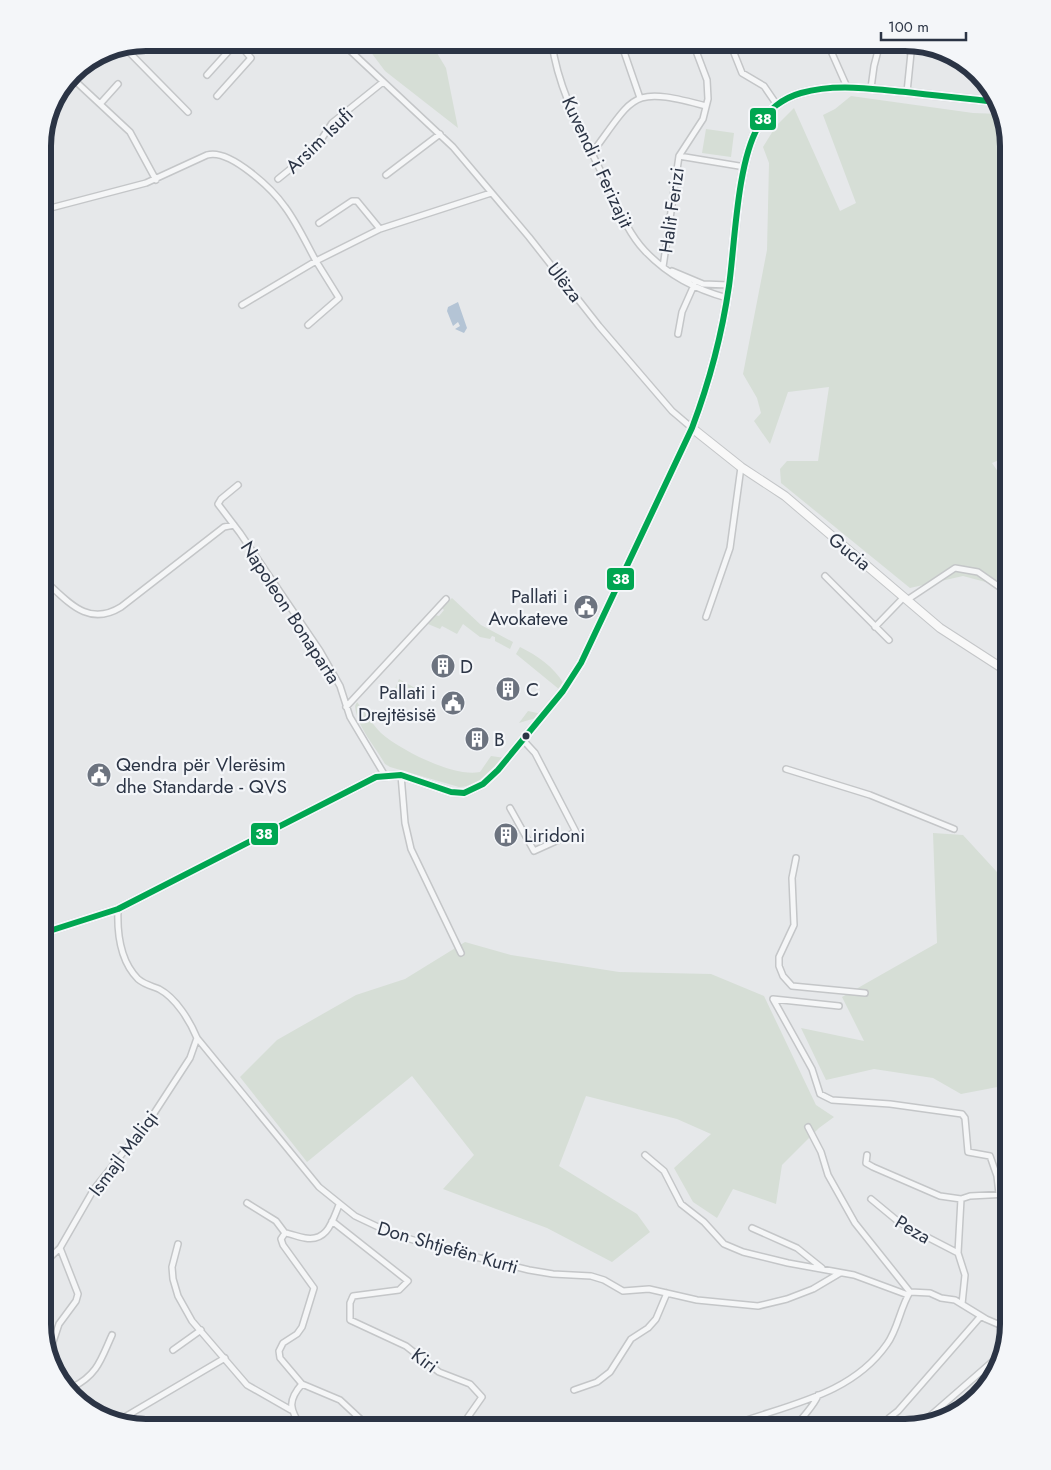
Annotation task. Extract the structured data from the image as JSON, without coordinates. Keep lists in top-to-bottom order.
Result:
{
  "streets": {
    "street": [
      "Arsim Isufi",
      "Kuvendi i Ferizajit",
      "Halit Ferizi",
      "Ulëza",
      "Gucia",
      "Napoleon Bonaparta",
      "Ismajl Maliqi",
      "Peza",
      "Don Shtjefën Kurti",
      "Kiri"
    ]
  },
  "crossings": [
    ["Arsim Isufi", "Ulëza"],
    ["Kuvendi i Ferizajit", "Halit Ferizi"],
    ["Ulëza", "Gucia"],
    ["Ismajl Maliqi", "Don Shtjefën Kurti"]
  ],
  "places": {
    "public building": ["Pallati i Avokateve", "Pallati i Drejtësisë", "Qendra për Vlerësim dhe Standarde - QVS"],
    "building": [
      "D",
      "C",
      "B",
      "Liridoni"
    ]
  },
  "lines": ["transit line 38"],
  "scale_bar": "100 m"
}
